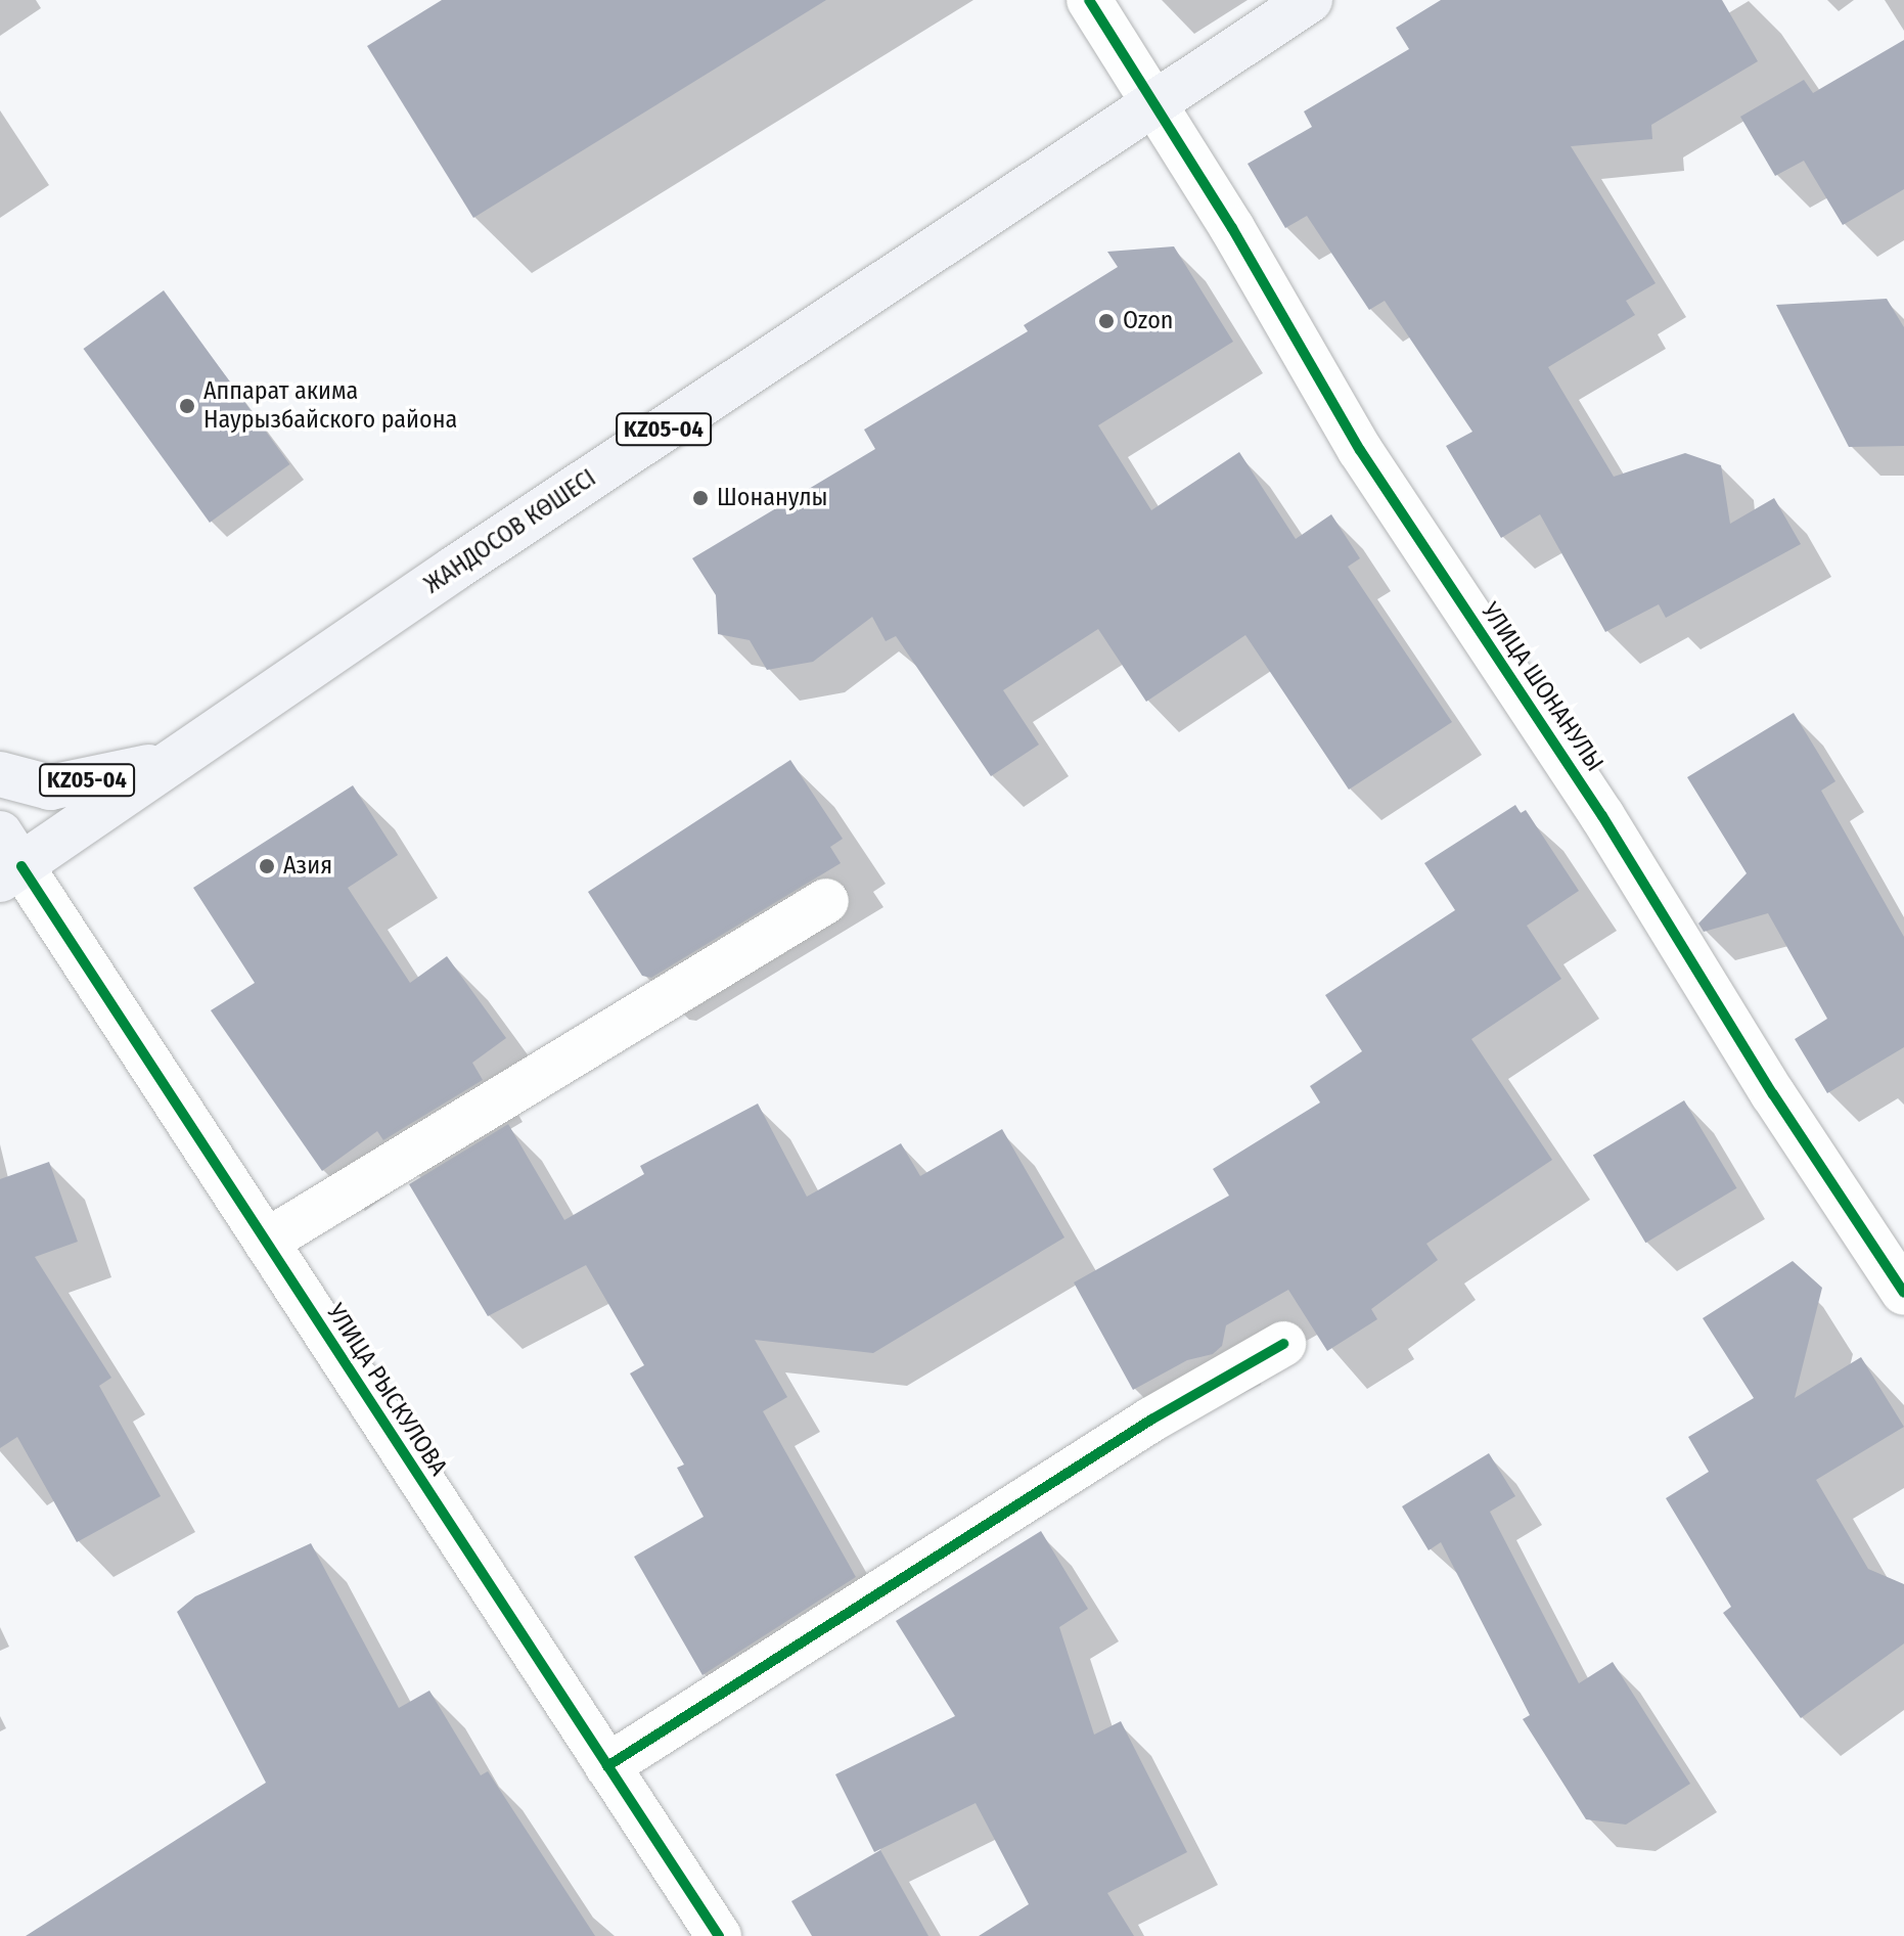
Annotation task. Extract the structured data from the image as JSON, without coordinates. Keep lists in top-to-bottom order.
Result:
{
  "streets": {
    "main road": ["KZ05-04", "ЖАНДОСОВ КӨШЕСІ"],
    "street": ["УЛИЦА ШОНАНУЛЫ", "УЛИЦА РЫСКУЛОВА"]
  },
  "crossings": [
    ["KZ05-04", "ЖАНДОСОВ КӨШЕСІ"],
    ["ЖАНДОСОВ КӨШЕСІ", "УЛИЦА ШОНАНУЛЫ"],
    ["ЖАНДОСОВ КӨШЕСІ", "УЛИЦА РЫСКУЛОВА"]
  ],
  "places": [
    "Ozon",
    "Аппарат акима Наурызбайского района",
    "Шонанулы",
    "Азия"
  ]
}
